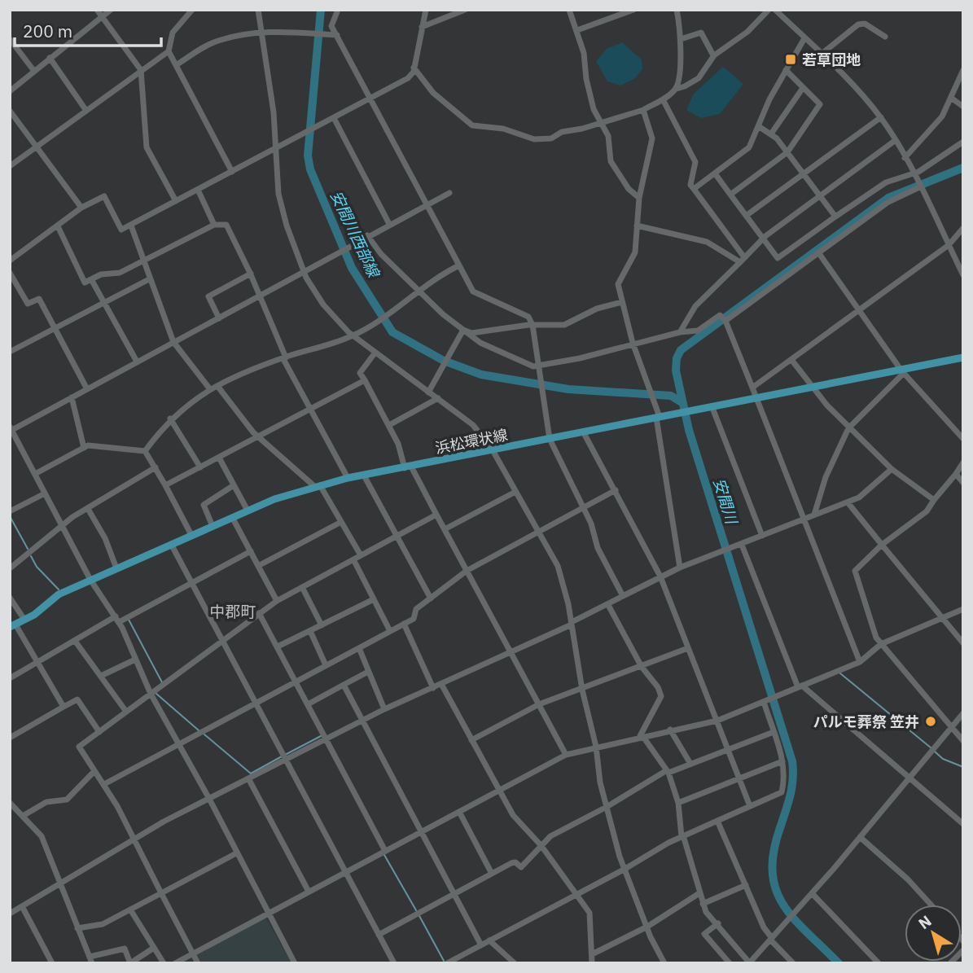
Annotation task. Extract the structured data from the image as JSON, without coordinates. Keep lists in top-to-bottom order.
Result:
{
  "streets": {
    "main road": ["浜松環状線"]
  },
  "districts": ["中郡町"],
  "water": ["安間川西部線", "安間川"],
  "places": {
    "transit": ["若草団地"],
    "other": ["パルモ葬祭 笠井"]
  },
  "scale_bar": "200 m",
  "north": "top left"
}
